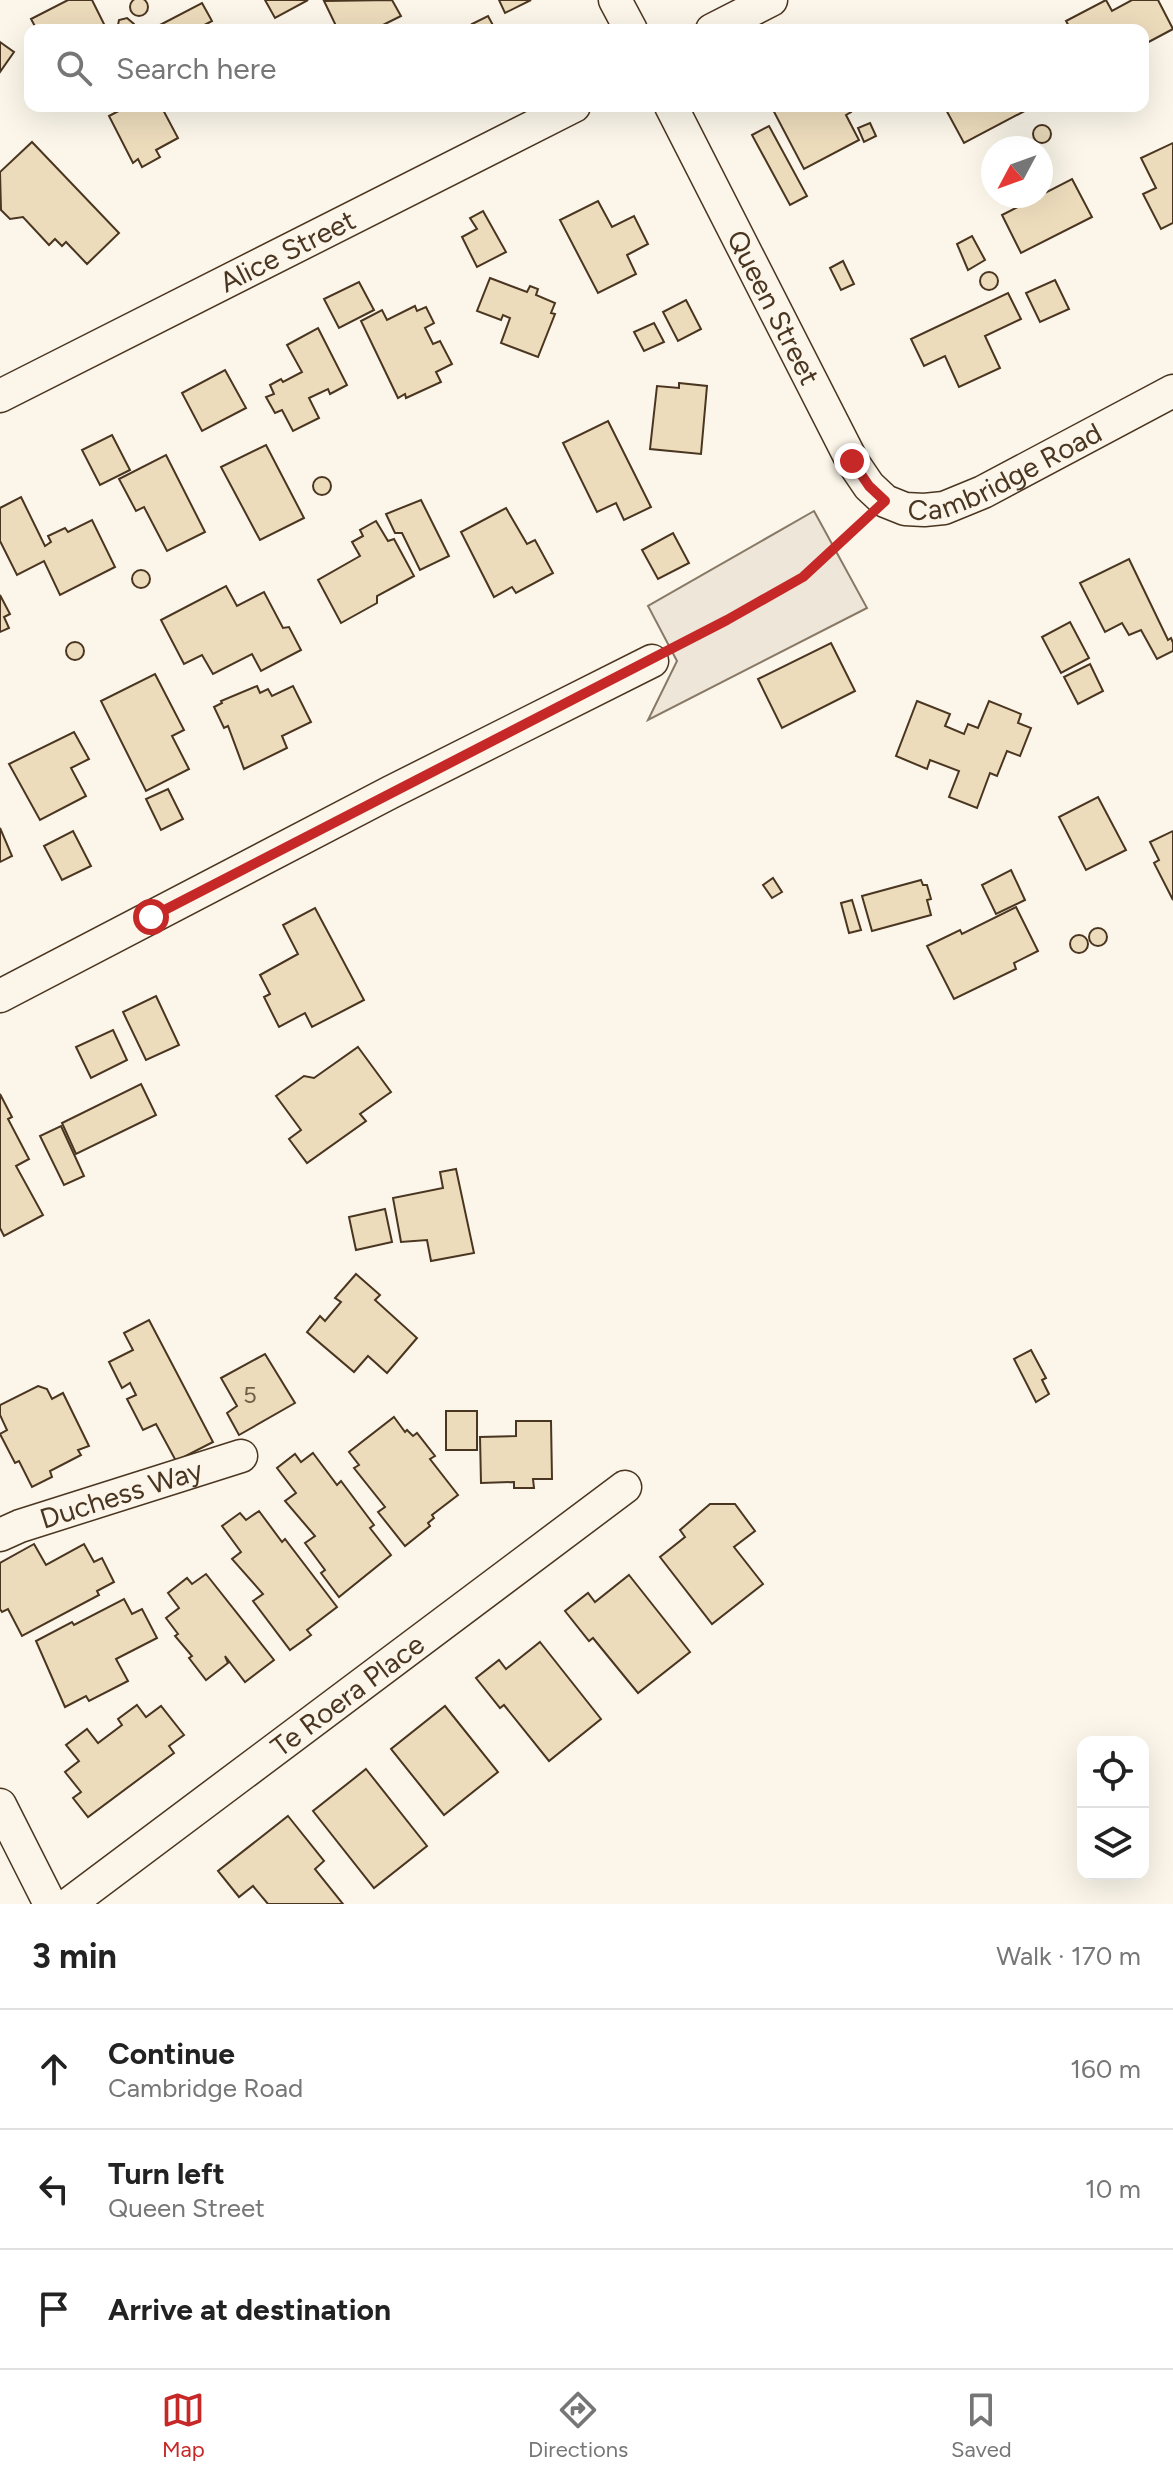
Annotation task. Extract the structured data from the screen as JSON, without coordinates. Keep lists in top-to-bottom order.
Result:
{
  "streets": {
    "street": [
      "Alice Street",
      "Queen Street",
      "Cambridge Road",
      "Duchess Way",
      "Te Roera Place"
    ]
  },
  "crossings": [
    ["Queen Street", "Cambridge Road"]
  ],
  "house_numbers": ["5"],
  "north": "bottom left",
  "page": {
    "search": "Search here",
    "heading": ["3 min", "Walk · 170 m"],
    "list": [
      ["Continue", "Cambridge Road", "160 m"],
      ["Turn left", "Queen Street", "10 m"],
      "Arrive at destination"
    ],
    "nav": ["Map", "Directions", "Saved"]
  }
}
